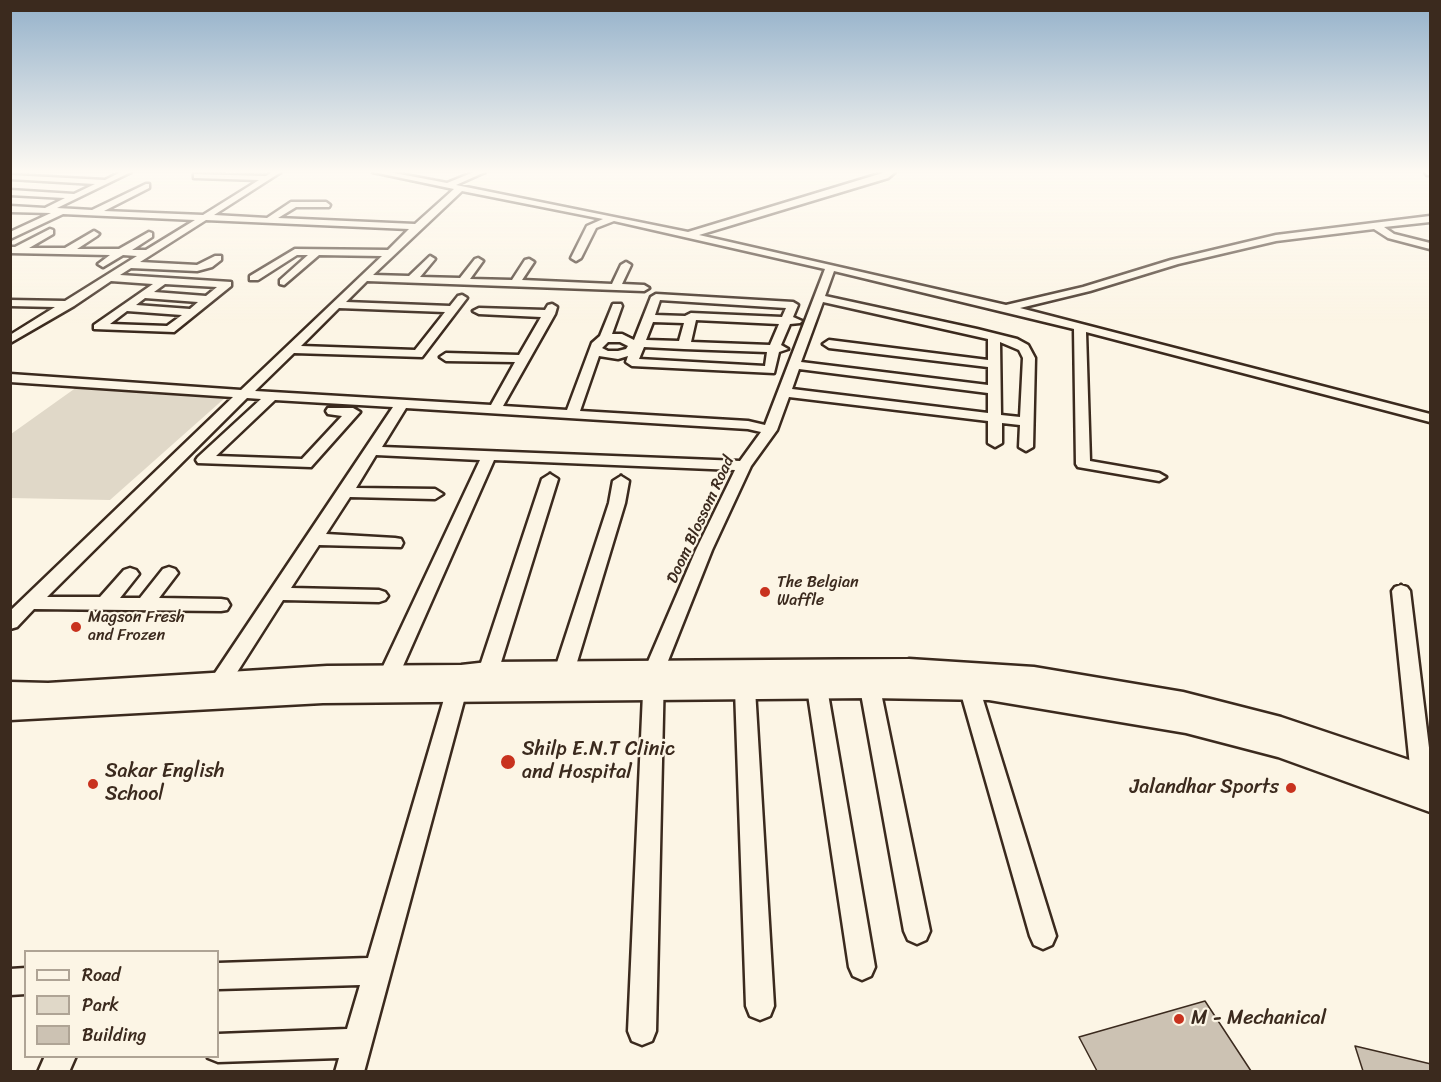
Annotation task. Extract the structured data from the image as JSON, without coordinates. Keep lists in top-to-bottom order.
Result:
{
  "streets": {
    "street": ["Doom Blossom Road"]
  },
  "places": [
    "The Belgian Waffle",
    "Magson Fresh and Frozen",
    "Shilp E.N.T Clinic and Hospital",
    "Sakar English School",
    "Jalandhar Sports",
    "M - Mechanical"
  ],
  "legend": ["Road", "Park", "Building"]
}
